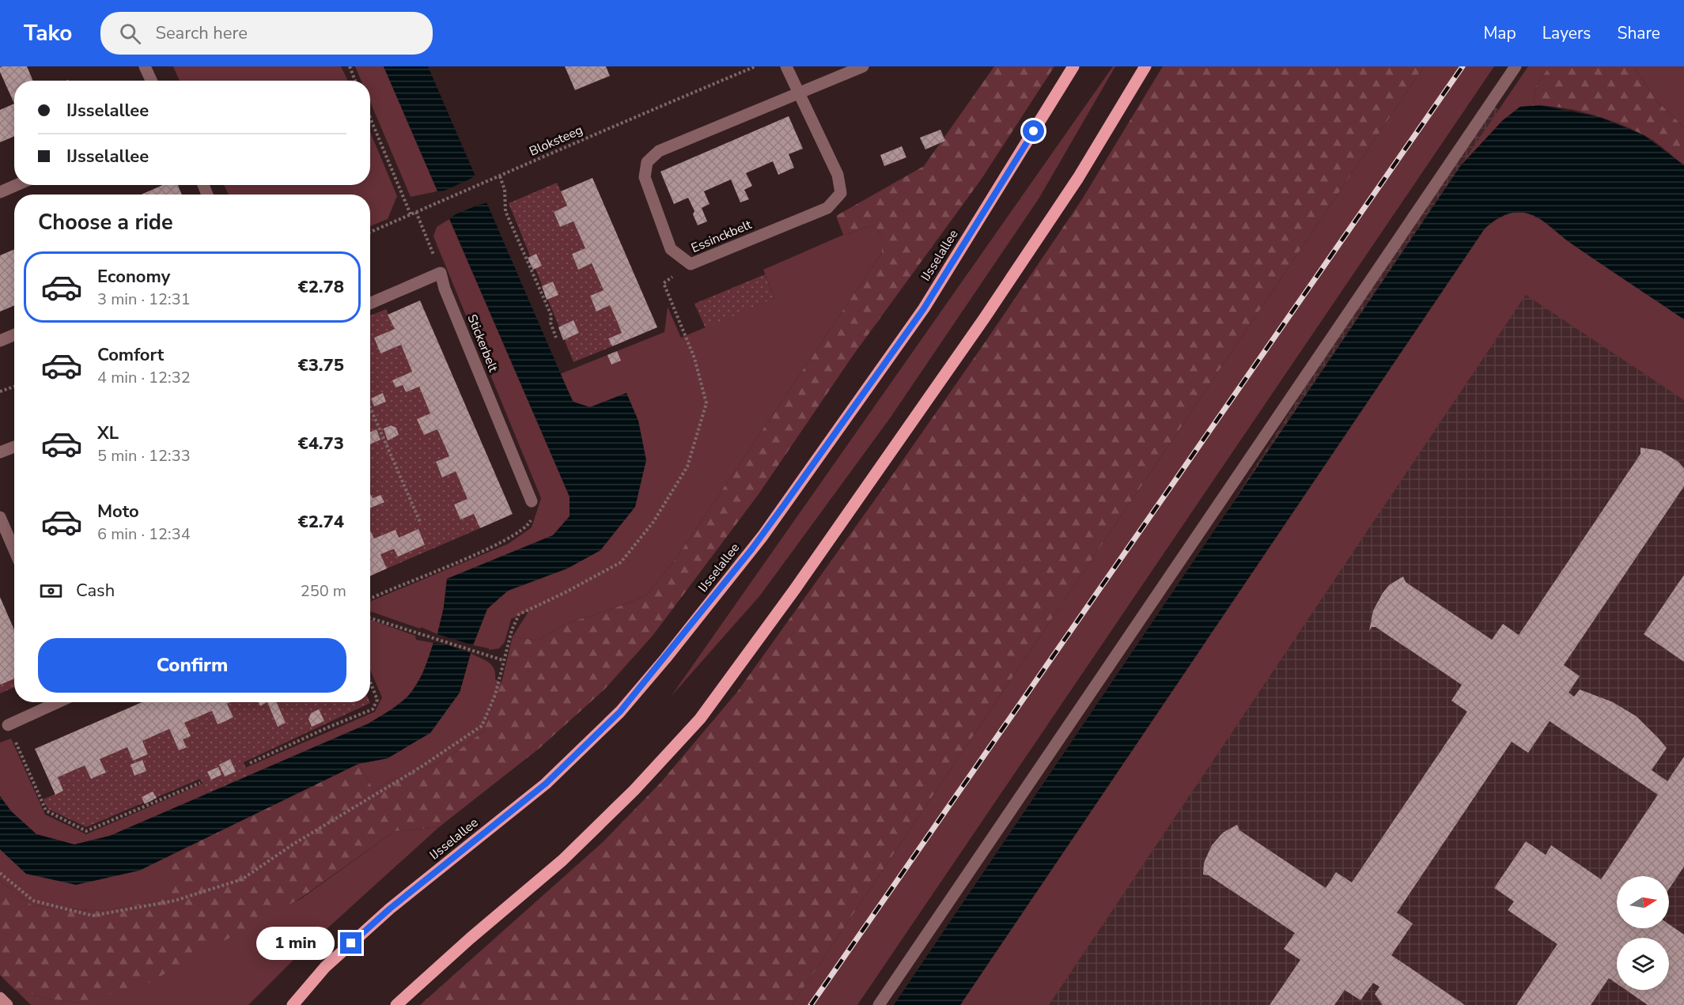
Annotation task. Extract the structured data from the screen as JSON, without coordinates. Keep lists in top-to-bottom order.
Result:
{
  "streets": {
    "main road": ["IJsselallee"],
    "street": ["Essinckbelt", "Stickerbelt"],
    "path": ["Bloksteeg"]
  },
  "north": "right",
  "page": {
    "header": "Tako",
    "search": "Search here",
    "nav": ["Map", "Layers", "Share"],
    "banner": ["IJsselallee", "IJsselallee"],
    "heading": "Choose a ride",
    "list": [
      {
        "name": "Economy",
        "note": "3 min · 12:31",
        "value": "€2.78"
      },
      {
        "name": "Comfort",
        "note": "4 min · 12:32",
        "value": "€3.75"
      },
      {
        "name": "XL",
        "note": "5 min · 12:33",
        "value": "€4.73"
      },
      {
        "name": "Moto",
        "note": "6 min · 12:34",
        "value": "€2.74"
      }
    ],
    "pay": ["Cash", "250 m"],
    "buttons": "Confirm",
    "bubble": "1 min"
  }
}
